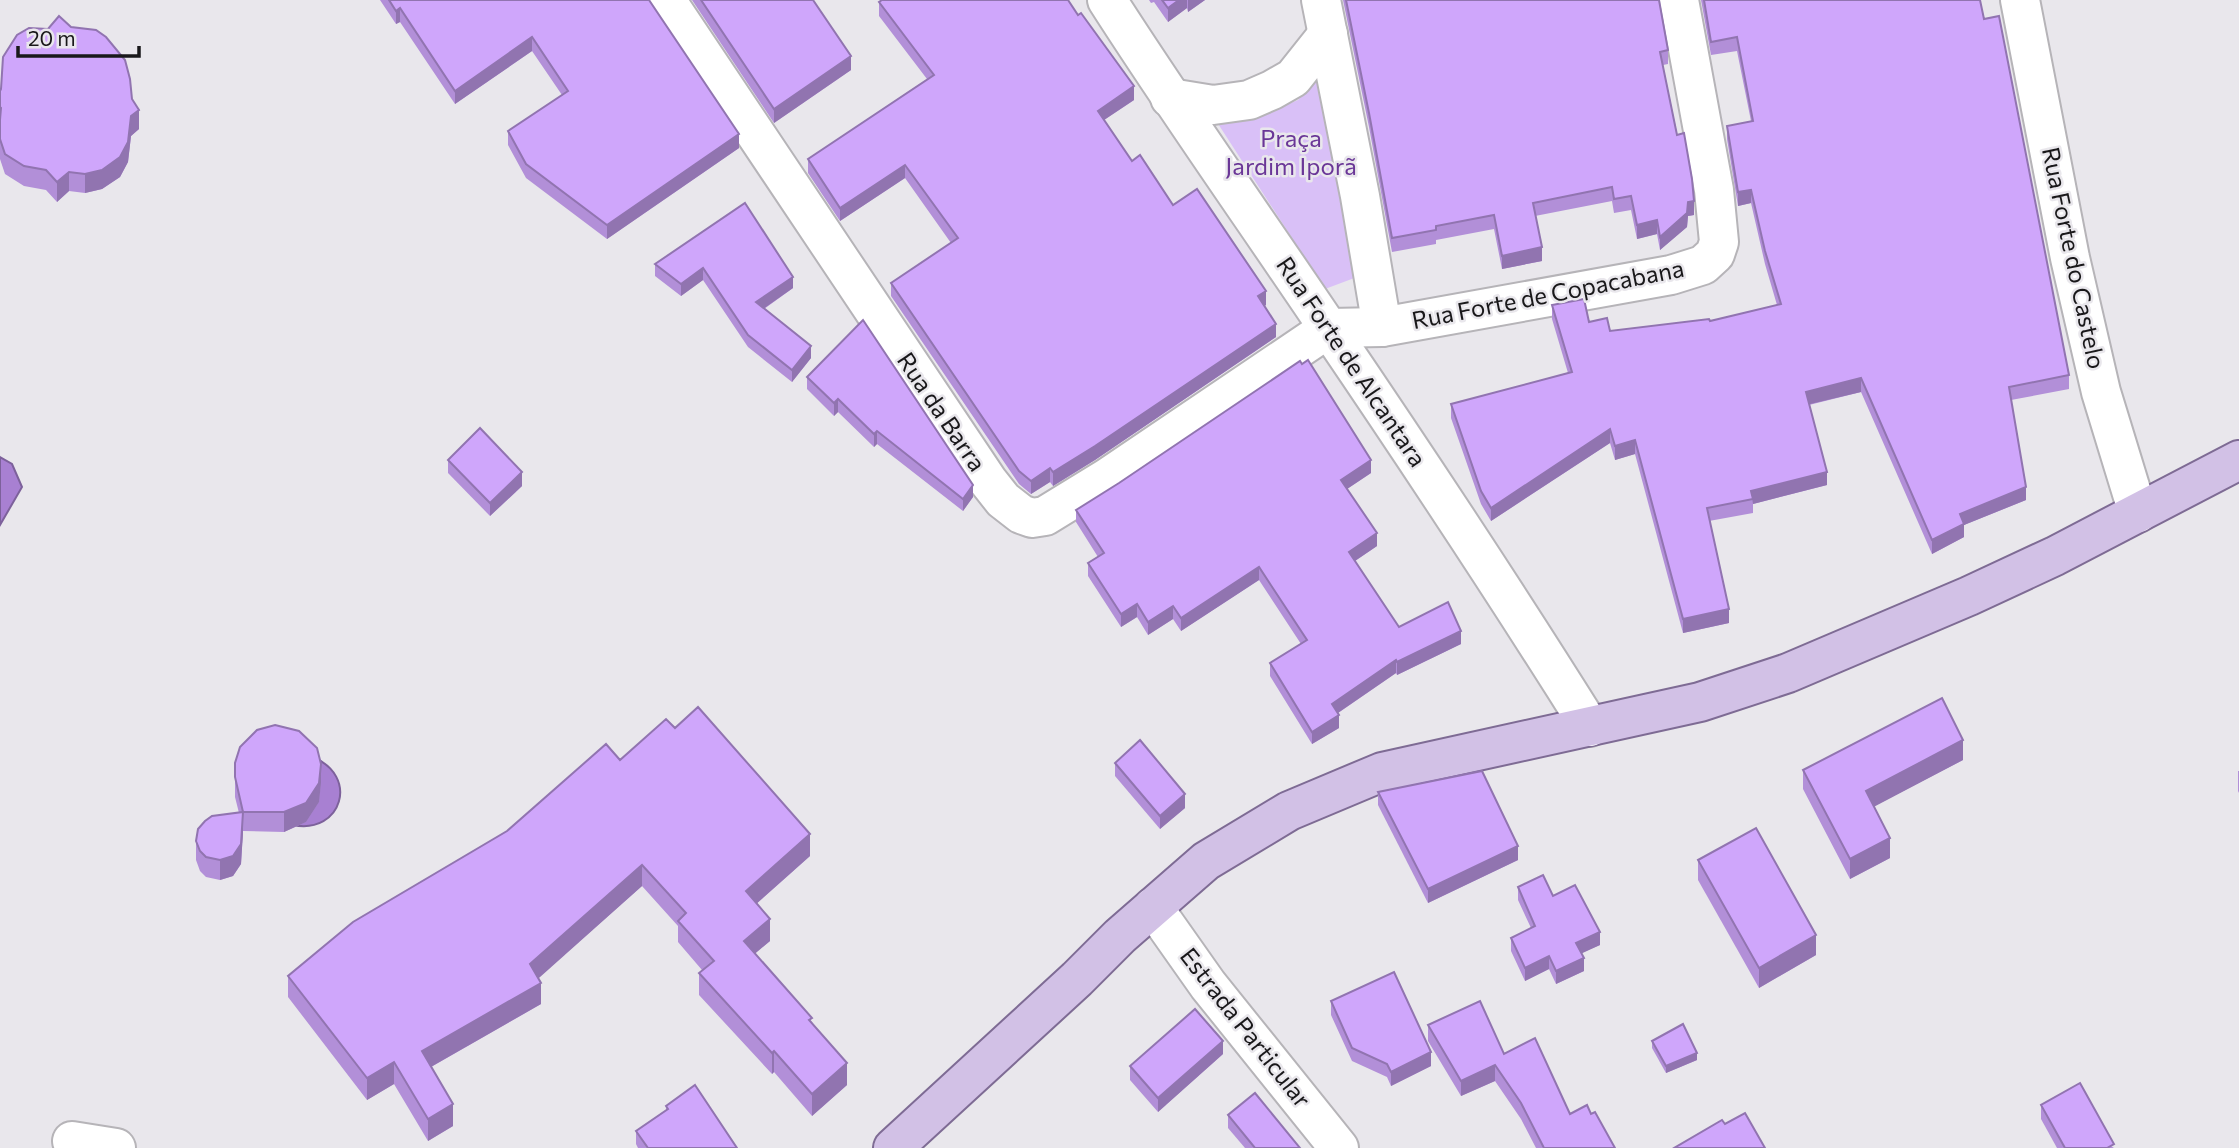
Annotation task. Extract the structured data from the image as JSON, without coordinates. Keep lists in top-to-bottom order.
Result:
{
  "streets": {
    "street": [
      "Rua Forte do Castelo",
      "Rua Forte de Copacabana",
      "Rua Forte de Alcantara",
      "Rua da Barra",
      "Estrada Particular"
    ]
  },
  "crossings": [
    ["Rua Forte de Copacabana", "Rua Forte de Alcantara"],
    ["Rua Forte de Copacabana", "Rua da Barra"],
    ["Rua Forte de Alcantara", "Rua da Barra"]
  ],
  "parks": ["Praça Jardim Iporã"],
  "scale_bar": "20 m"
}
